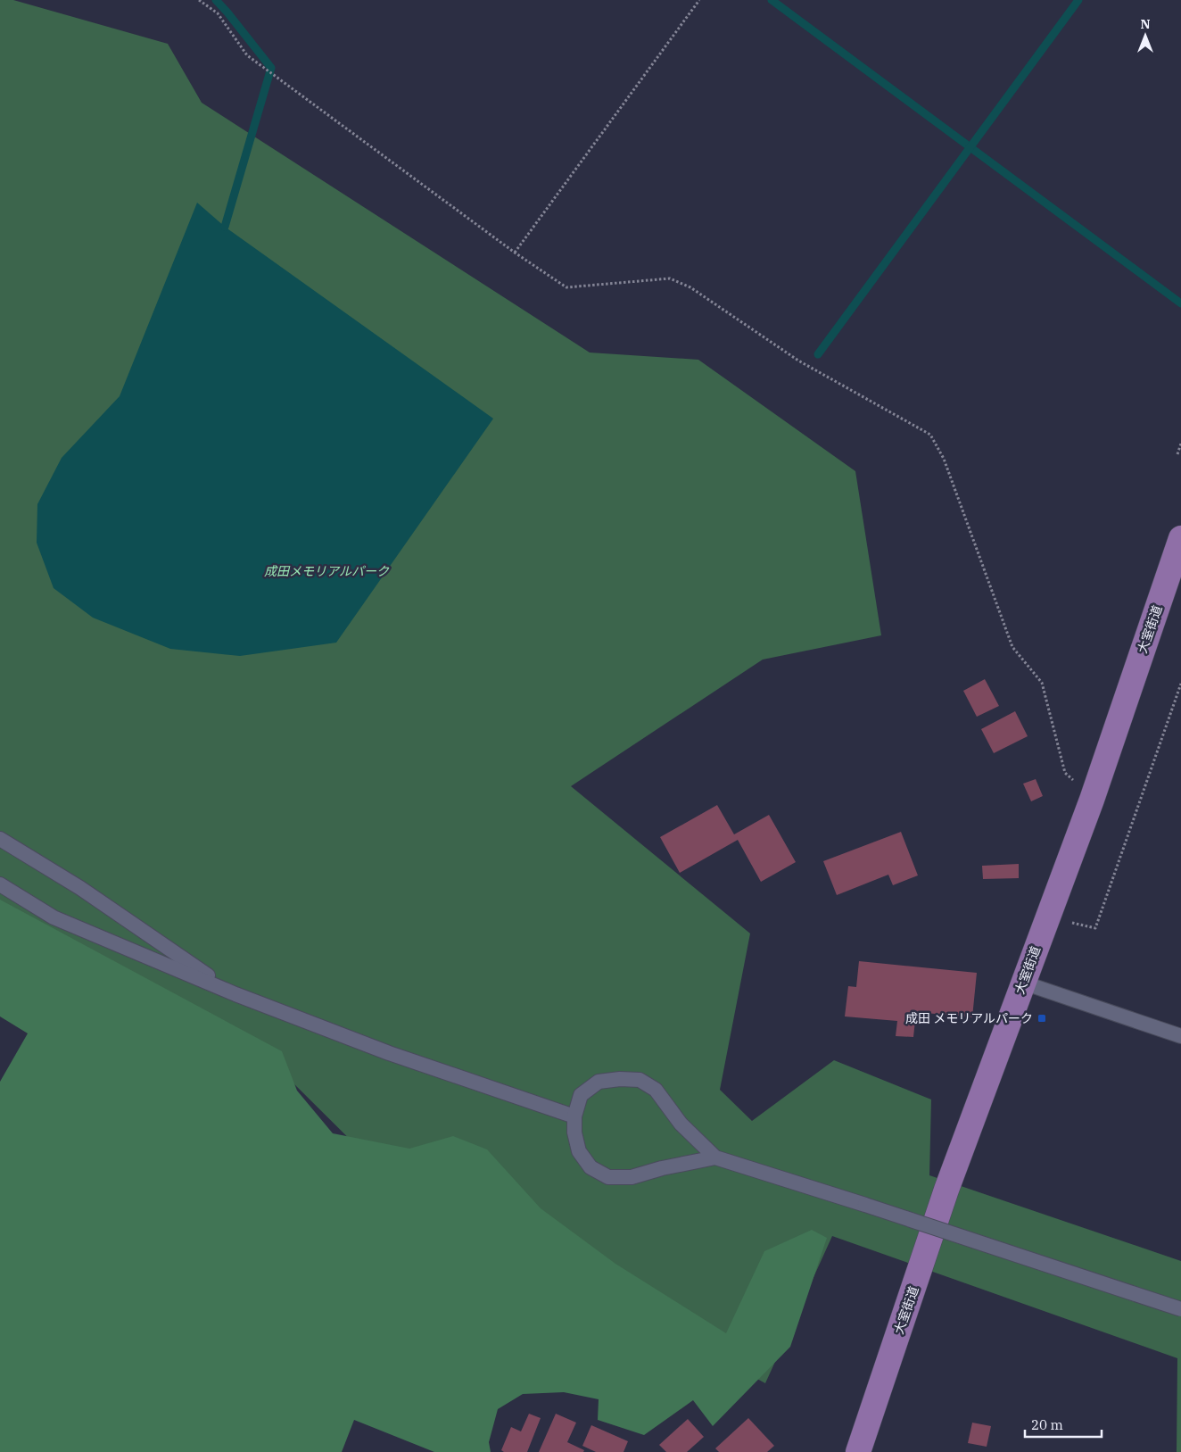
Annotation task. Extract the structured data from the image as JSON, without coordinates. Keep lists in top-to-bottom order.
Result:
{
  "streets": {
    "main road": ["大室街道"]
  },
  "parks": ["成田メモリアルパーク"],
  "places": {
    "transit": ["成田 メモリアルパーク"]
  },
  "scale_bar": "20 m",
  "north": "top"
}
